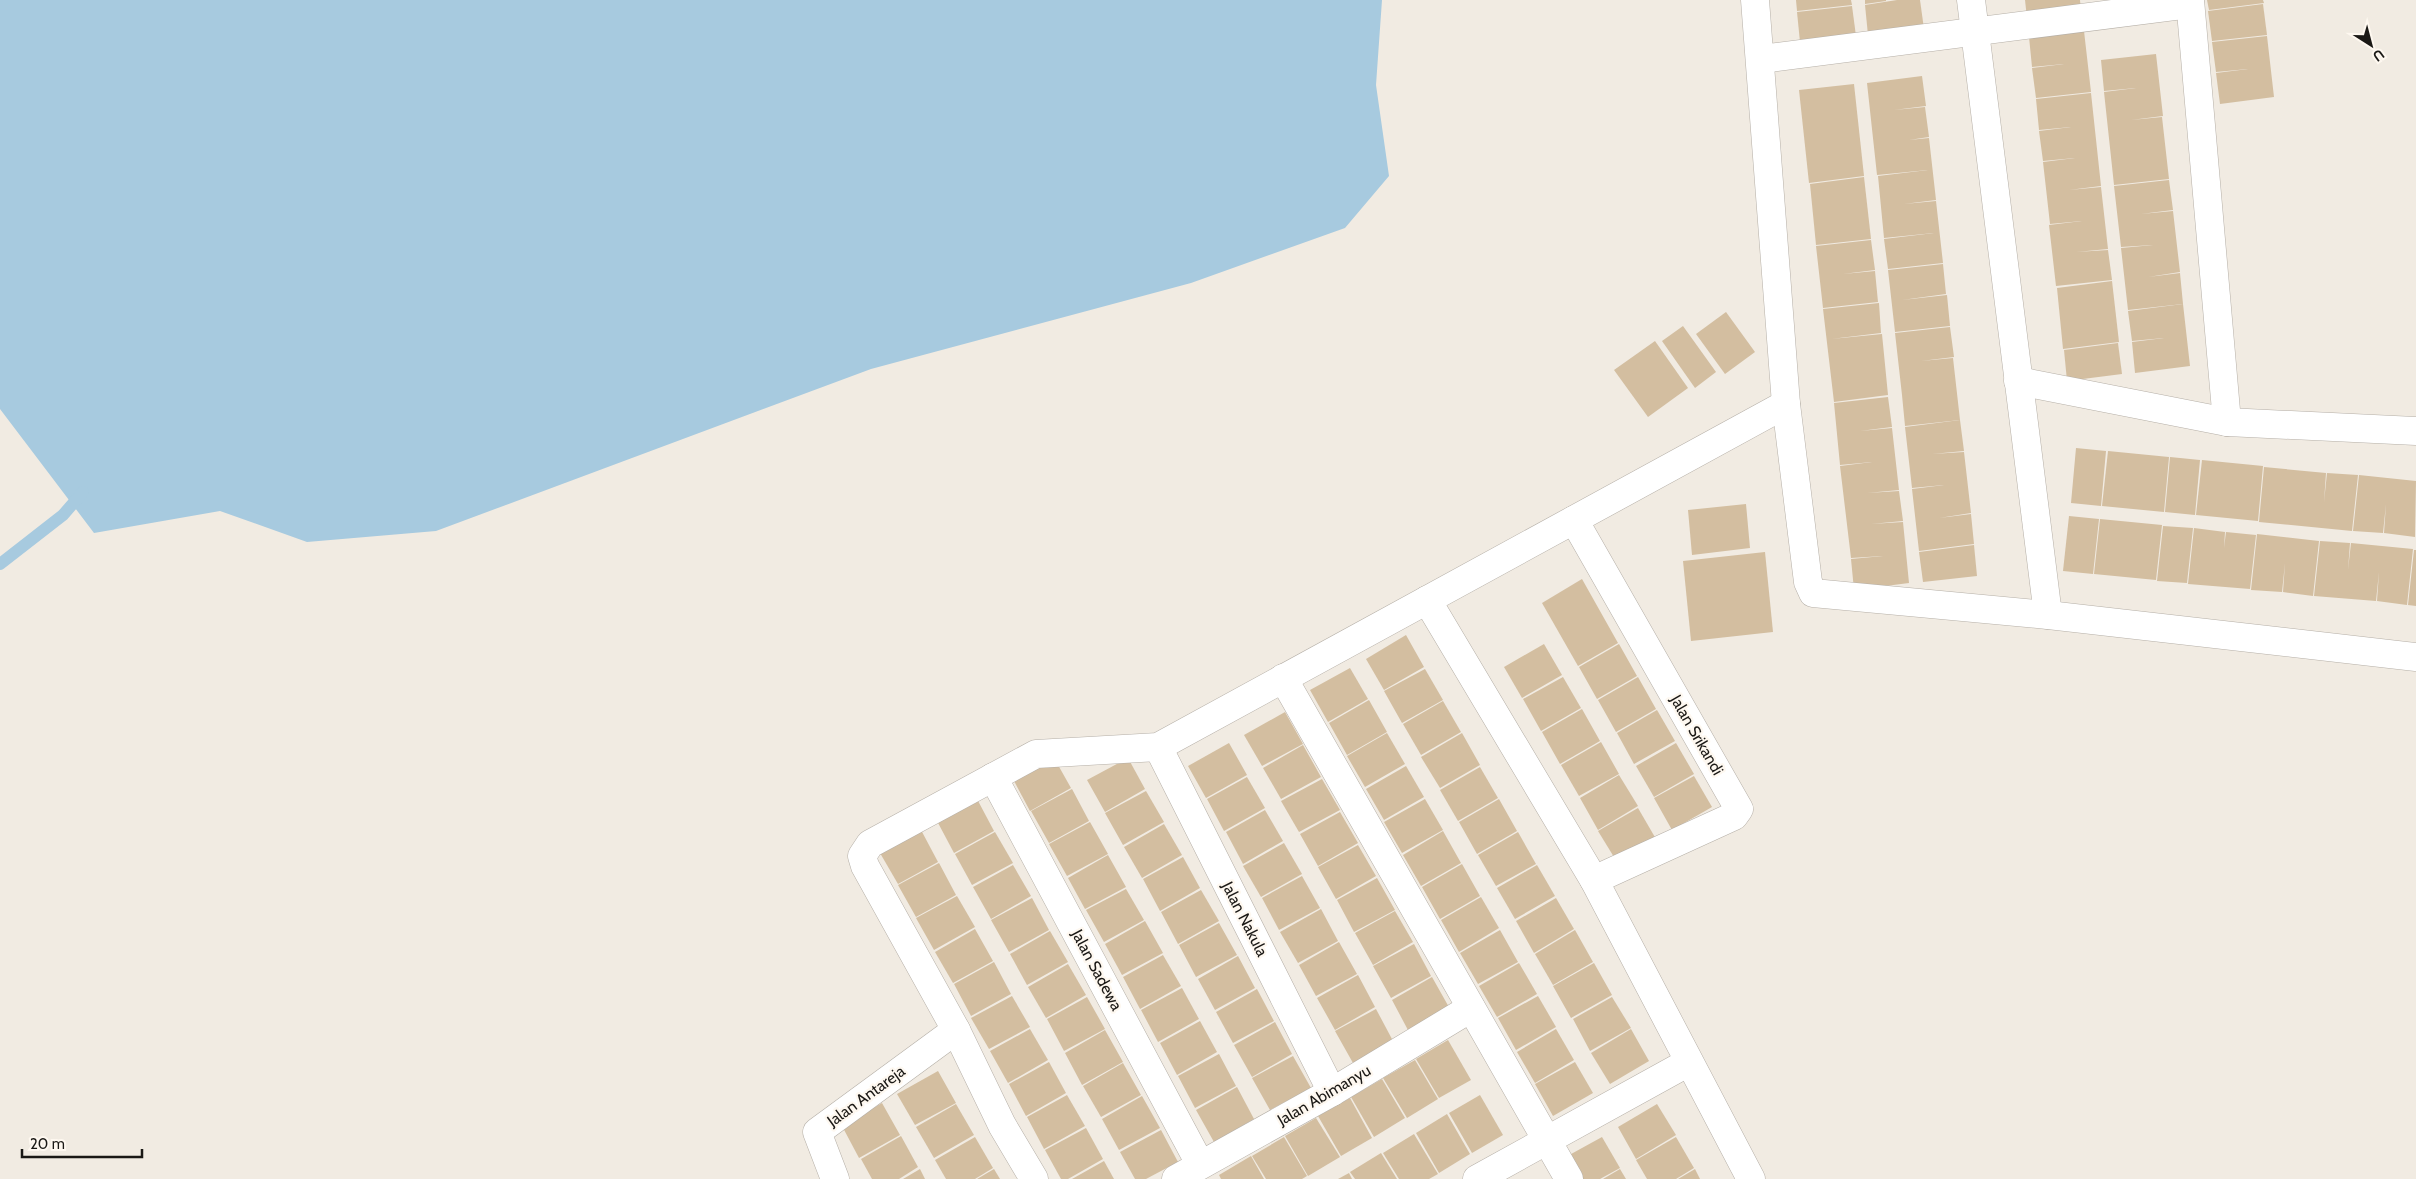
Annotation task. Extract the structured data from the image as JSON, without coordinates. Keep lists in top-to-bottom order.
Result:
{
  "streets": {
    "street": [
      "Jalan Srikandi",
      "Jalan Nakula",
      "Jalan Sadewa",
      "Jalan Abimanyu",
      "Jalan Antareja"
    ]
  },
  "crossings": [
    ["Jalan Nakula", "Jalan Abimanyu"],
    ["Jalan Sadewa", "Jalan Abimanyu"]
  ],
  "scale_bar": "20 m",
  "north": "bottom right"
}
